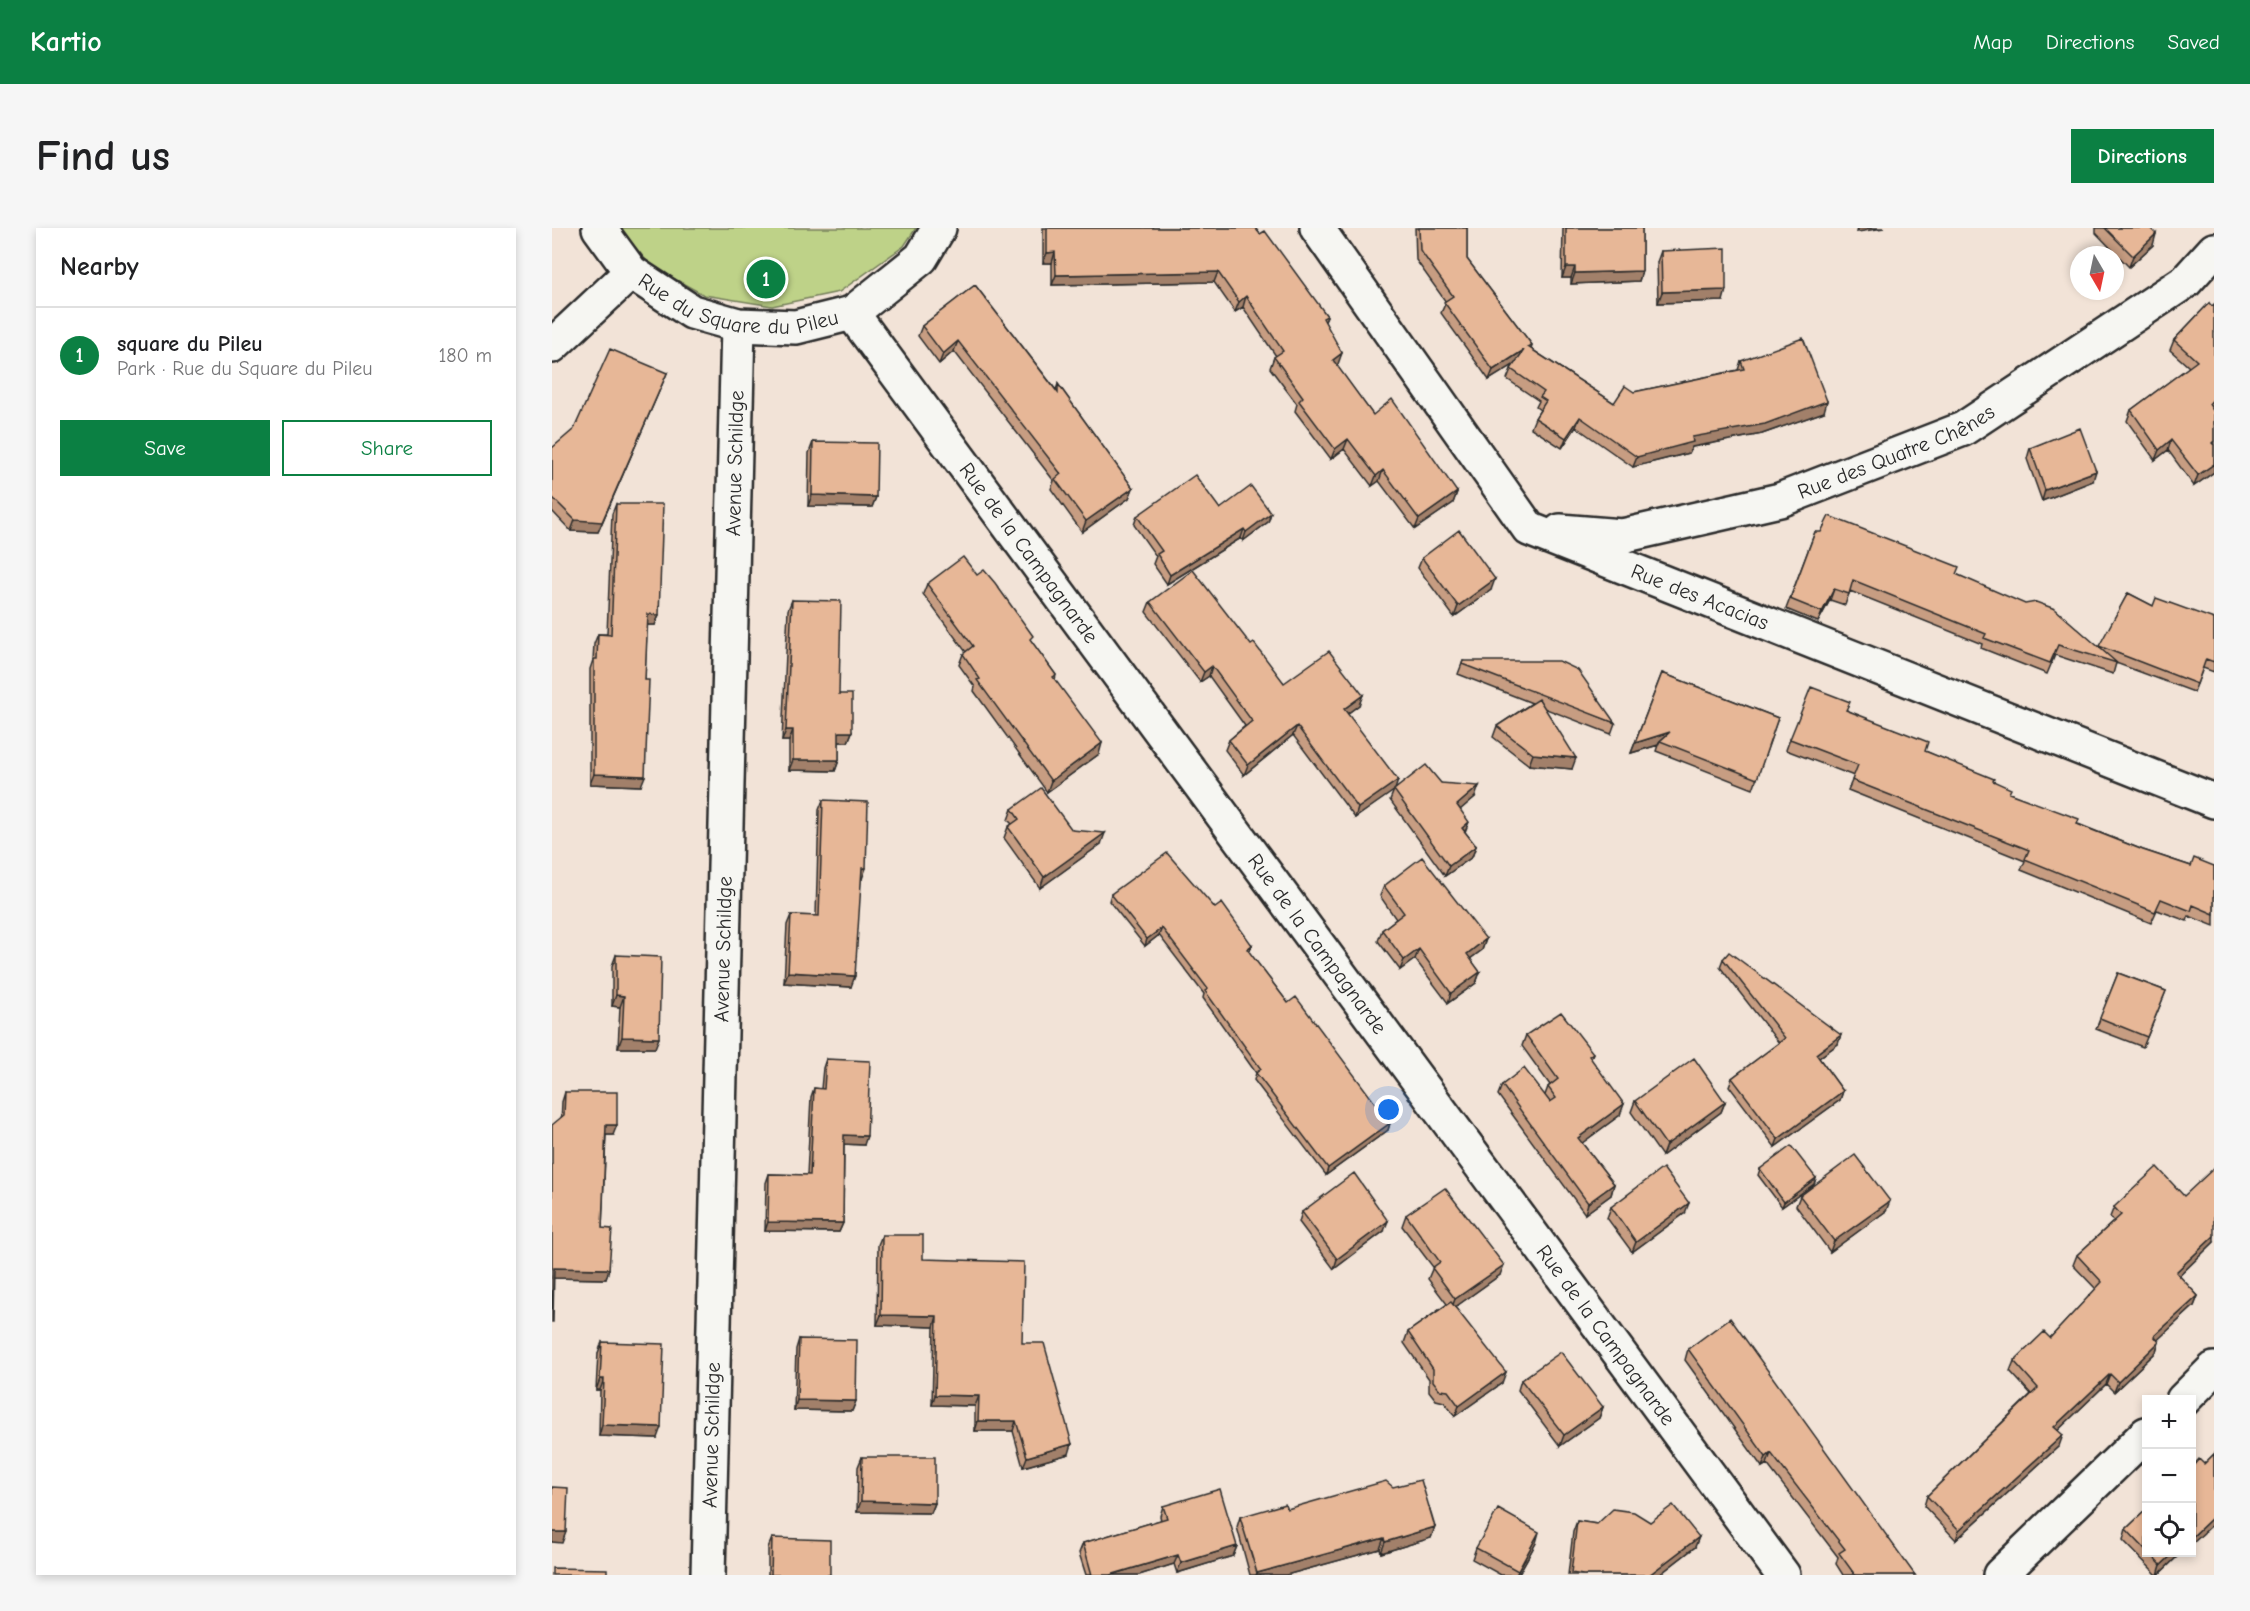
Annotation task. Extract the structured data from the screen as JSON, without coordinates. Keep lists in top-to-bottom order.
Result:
{
  "streets": {
    "street": [
      "Rue du Square du Pileu",
      "Rue des Quatre Chênes",
      "Avenue Schildge",
      "Rue de la Campagnarde",
      "Rue des Acacias"
    ]
  },
  "crossings": [
    ["Rue du Square du Pileu", "Avenue Schildge"],
    ["Rue du Square du Pileu", "Rue de la Campagnarde"],
    ["Rue des Quatre Chênes", "Rue des Acacias"]
  ],
  "north": "bottom",
  "page": {
    "header": "Kartio",
    "nav": ["Map", "Directions", "Saved"],
    "buttons": [
      "Directions",
      ["Save", "Share"]
    ],
    "title": "Find us",
    "heading": "Nearby",
    "pins": "1",
    "list": [
      {
        "mark": "1",
        "name": "square du Pileu",
        "note": "Park · Rue du Square du Pileu",
        "value": "180 m"
      }
    ],
    "map_buttons": ["+", "−"]
  }
}
